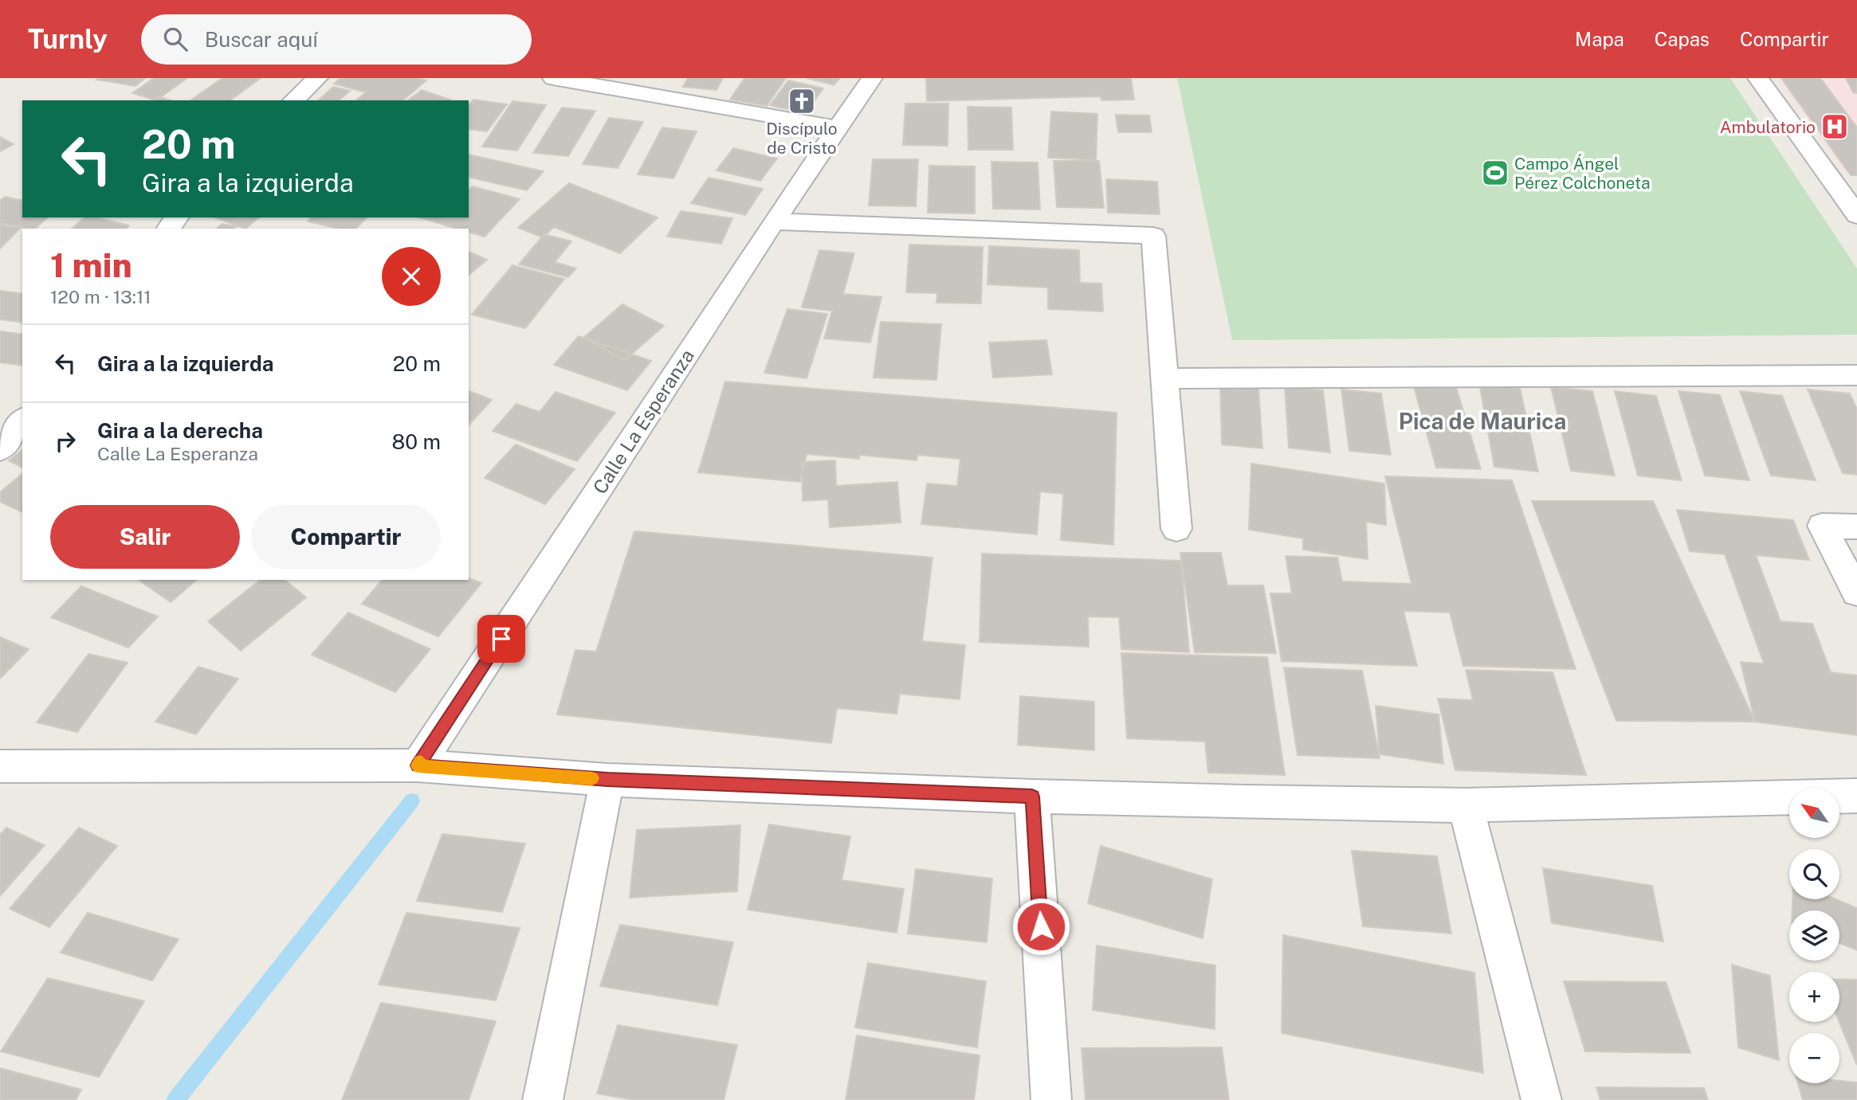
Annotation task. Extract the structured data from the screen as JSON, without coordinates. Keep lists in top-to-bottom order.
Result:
{
  "streets": {
    "street": ["Calle La Esperanza"]
  },
  "districts": ["Pica de Maurica"],
  "places": {
    "church": ["Discípulo de Cristo"],
    "hospital": ["Ambulatorio"],
    "sports": ["Campo Ángel Pérez Colchoneta"]
  },
  "north": "top left",
  "page": {
    "header": "Turnly",
    "search": "Buscar aquí",
    "nav": ["Mapa", "Capas", "Compartir"],
    "turn": ["20 m", "Gira a la izquierda"],
    "heading": ["1 min", "120 m · 13:11"],
    "list": [
      {
        "name": "Gira a la izquierda",
        "value": "20 m"
      },
      {
        "name": "Gira a la derecha",
        "note": "Calle La Esperanza",
        "value": "80 m"
      }
    ],
    "buttons": ["Salir", "Compartir"],
    "map_buttons": ["+", "−"]
  }
}
